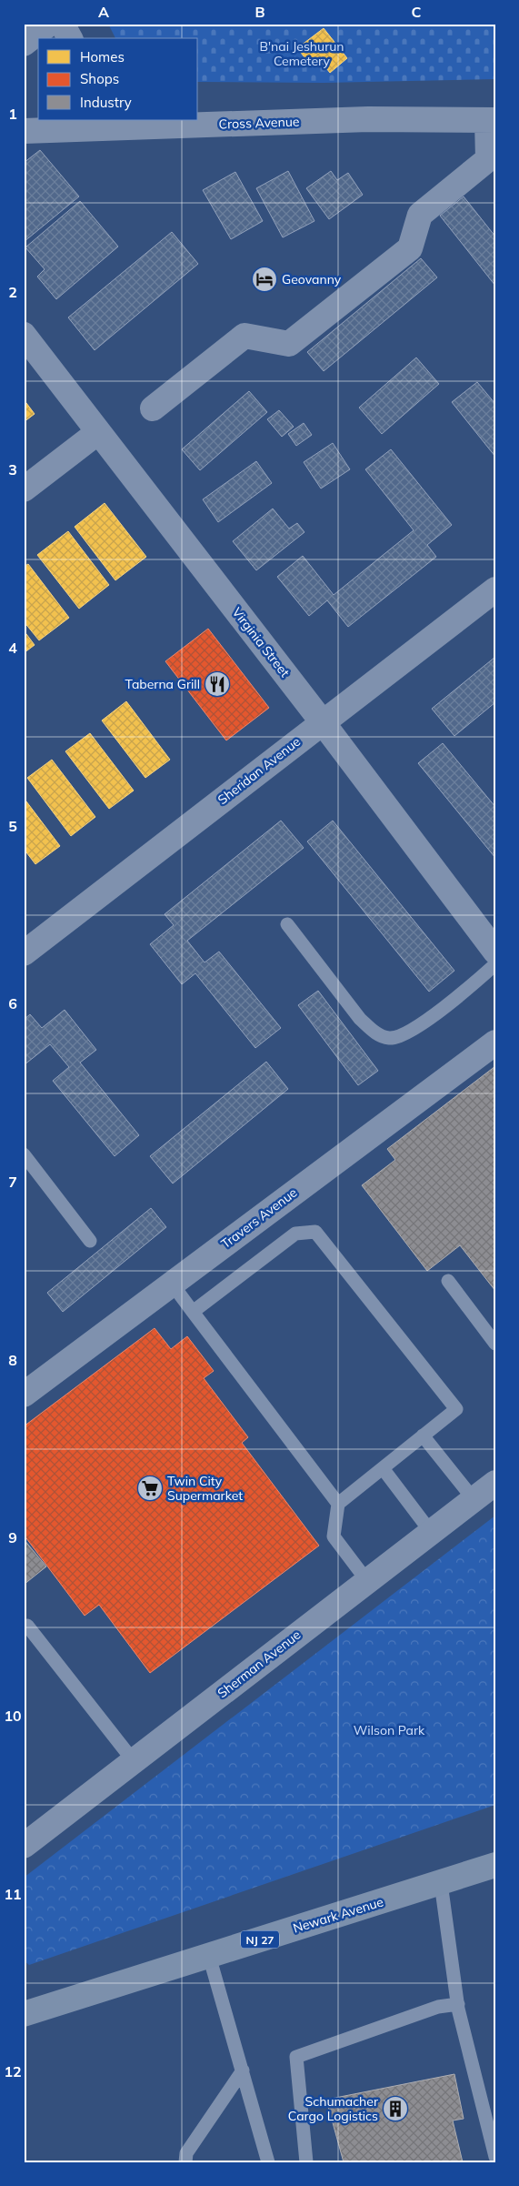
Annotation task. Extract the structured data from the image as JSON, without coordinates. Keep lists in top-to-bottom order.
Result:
{
  "streets": {
    "main road": ["Newark Avenue", "NJ 27"],
    "street": [
      "Cross Avenue",
      "Virginia Street",
      "Sheridan Avenue",
      "Travers Avenue",
      "Sherman Avenue"
    ]
  },
  "crossings": [
    ["Virginia Street", "Sheridan Avenue"]
  ],
  "parks": ["B'nai Jeshurun Cemetery", "Wilson Park"],
  "places": {
    "hotel": ["Geovanny"],
    "restaurant": ["Taberna Grill"],
    "supermarket": ["Twin City Supermarket"],
    "building": ["Schumacher Cargo Logistics"]
  },
  "legend": ["Homes", "Shops", "Industry"],
  "grid": {
    "columns": ["A", "B", "C"],
    "rows": [
      "1",
      "2",
      "3",
      "4",
      "5",
      "6",
      "7",
      "8",
      "9",
      "10",
      "11",
      "12"
    ]
  }
}
